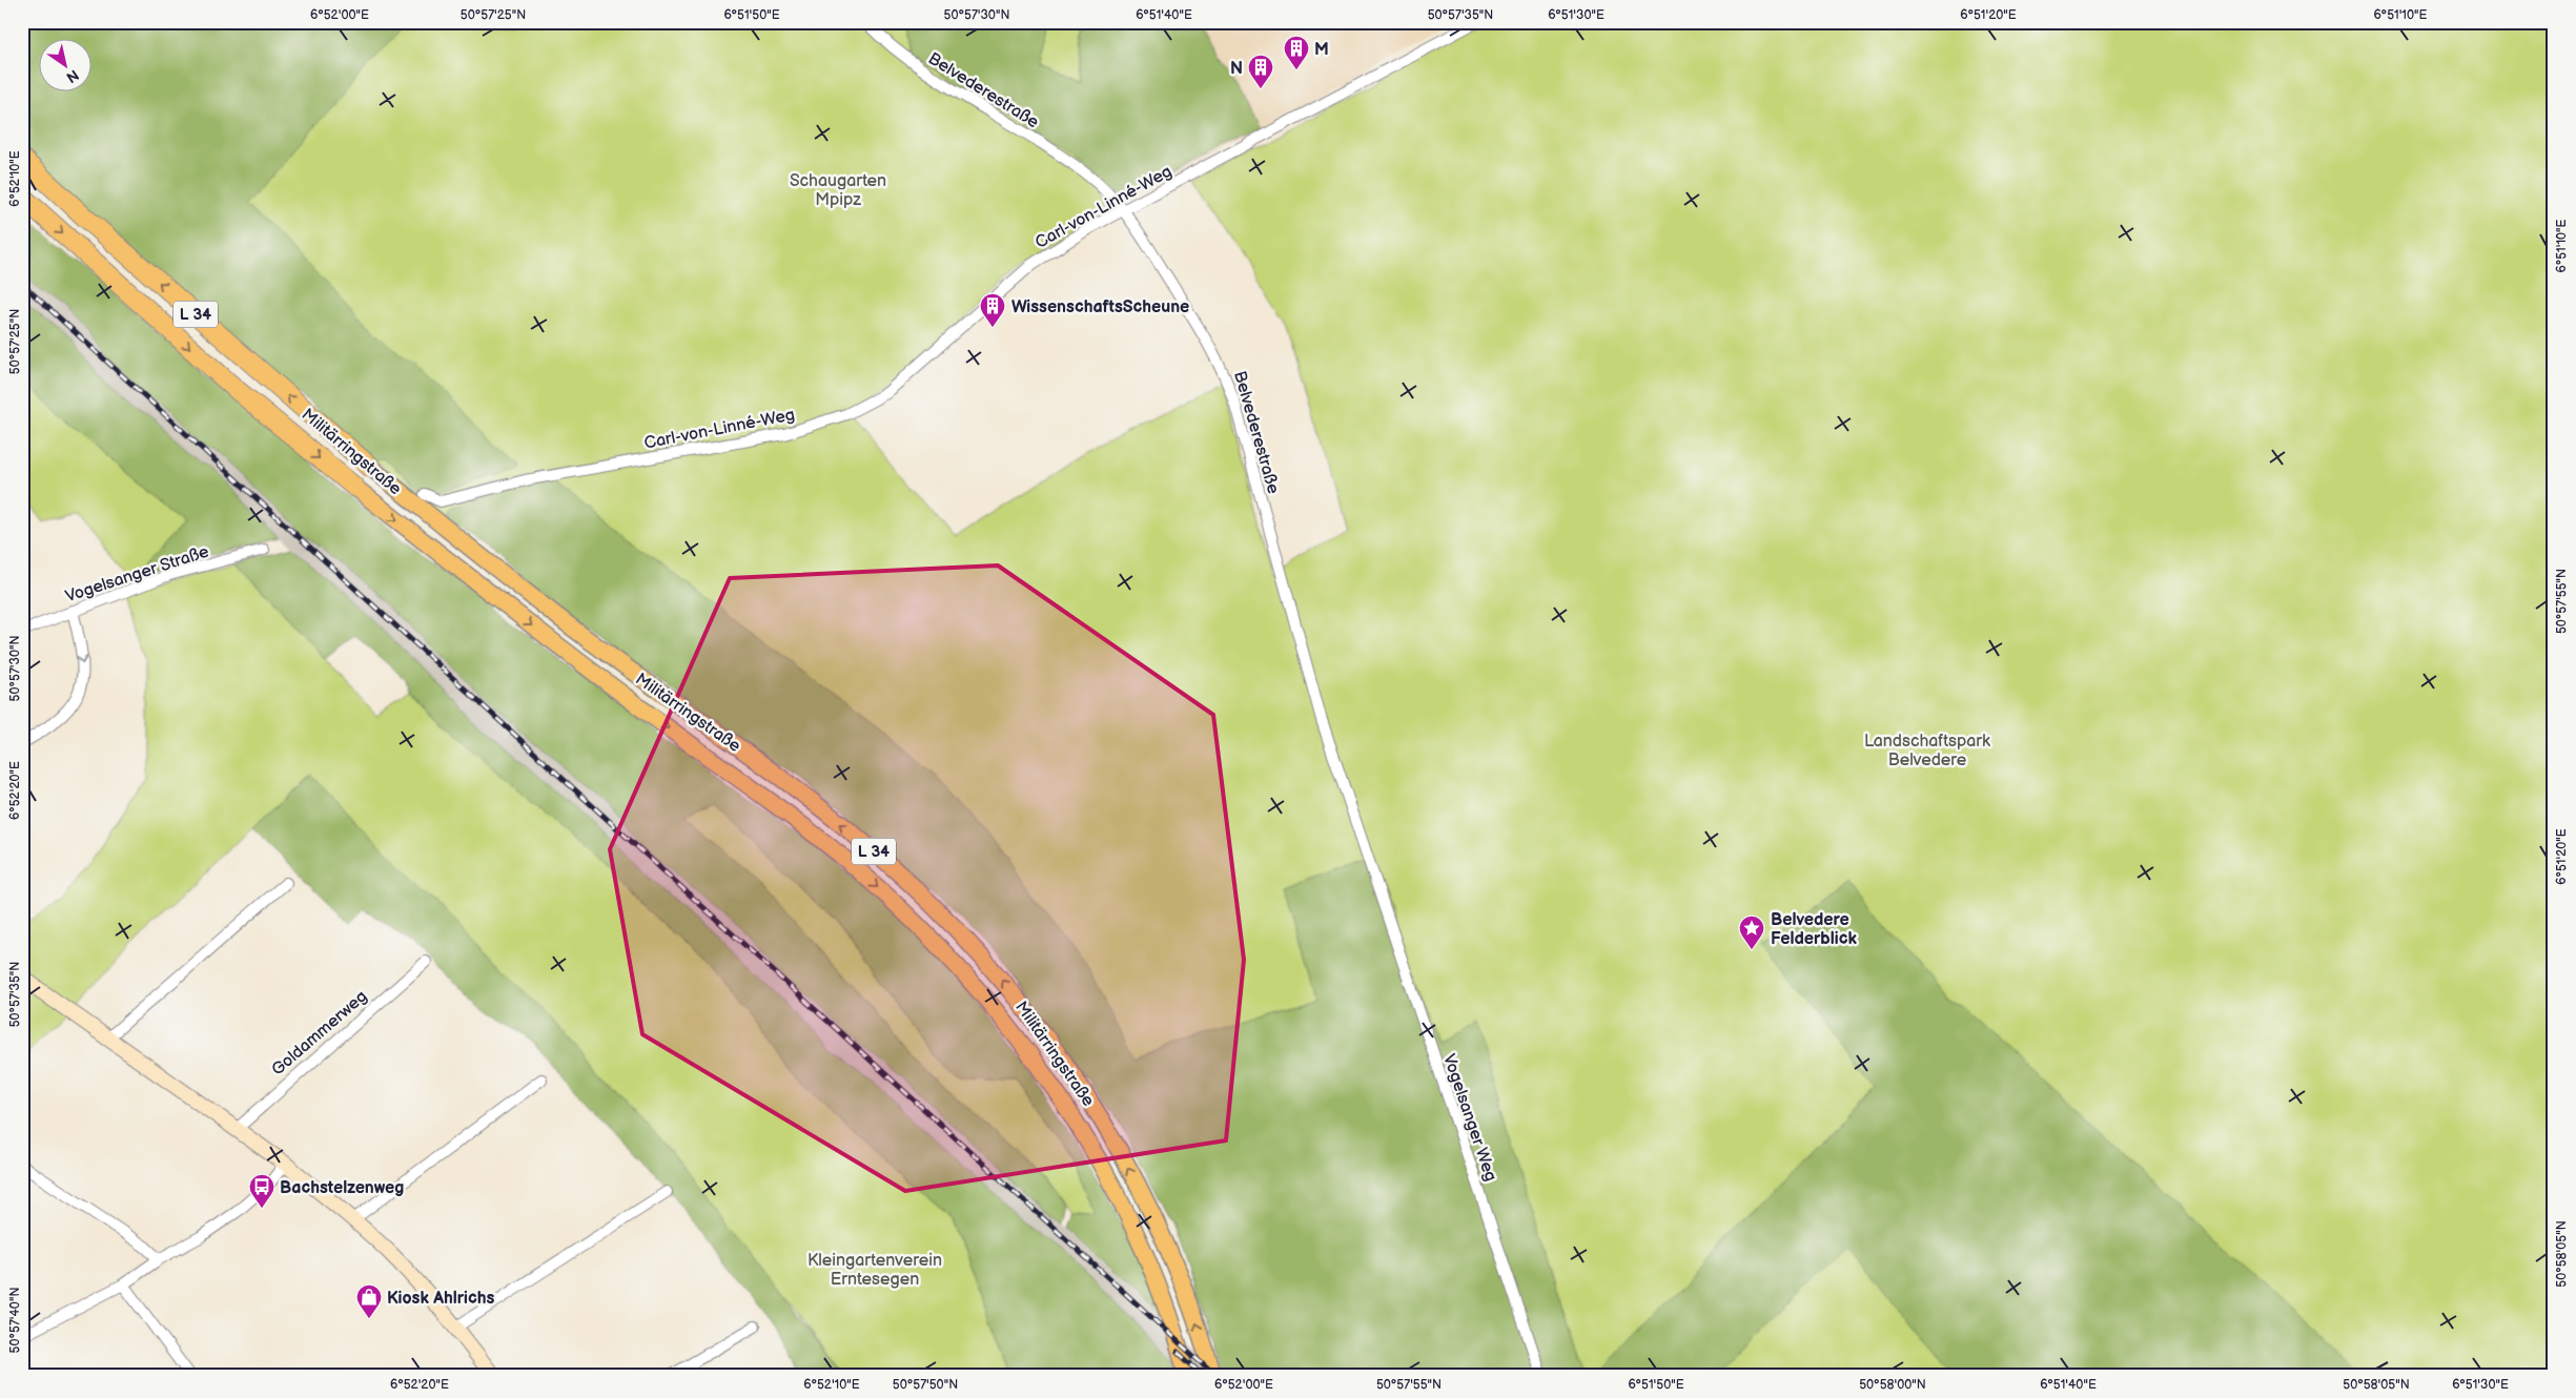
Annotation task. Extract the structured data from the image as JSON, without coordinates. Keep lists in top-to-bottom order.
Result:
{
  "streets": {
    "highway": ["L 34", "Militärringstraße"],
    "street": [
      "Belvederestraße",
      "Carl-von-Linné-Weg",
      "Vogelsanger Straße",
      "Goldammerweg",
      "Vogelsanger Weg"
    ]
  },
  "crossings": [
    ["Belvederestraße", "Carl-von-Linné-Weg"],
    ["Belvederestraße", "Vogelsanger Weg"]
  ],
  "parks": ["Schaugarten Mpipz", "Landschaftspark Belvedere", "Kleingartenverein Erntesegen"],
  "places": {
    "building": ["M", "N", "WissenschaftsScheune"],
    "place": ["Belvedere Felderblick"],
    "bus stop": ["Bachstelzenweg"],
    "shop": ["Kiosk Ahlrichs"]
  },
  "north": "bottom right",
  "coordinates": [
    "6°52'00\"E",
    "50°57'25\"N",
    "6°51'50\"E",
    "50°57'30\"N",
    "6°51'40\"E",
    "50°57'35\"N",
    "6°51'30\"E",
    "6°51'20\"E",
    "6°51'10\"E",
    "6°52'10\"E",
    "50°57'55\"N",
    "6°52'20\"E",
    "50°58'05\"N",
    "50°57'40\"N",
    "50°57'50\"N",
    "50°58'00\"N"
  ]
}
